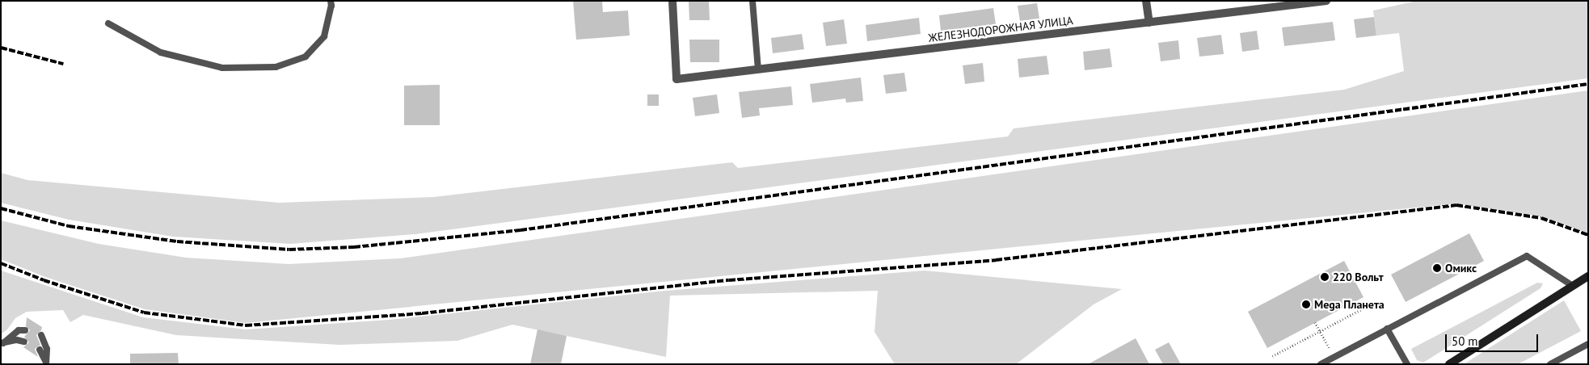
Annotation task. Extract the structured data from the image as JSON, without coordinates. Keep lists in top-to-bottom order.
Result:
{
  "streets": {
    "street": ["ЖЕЛЕЗНОДОРОЖНАЯ УЛИЦА"]
  },
  "places": ["Омикс", "220 Вольт", "Mega Планета"],
  "scale_bar": "50 m"
}
